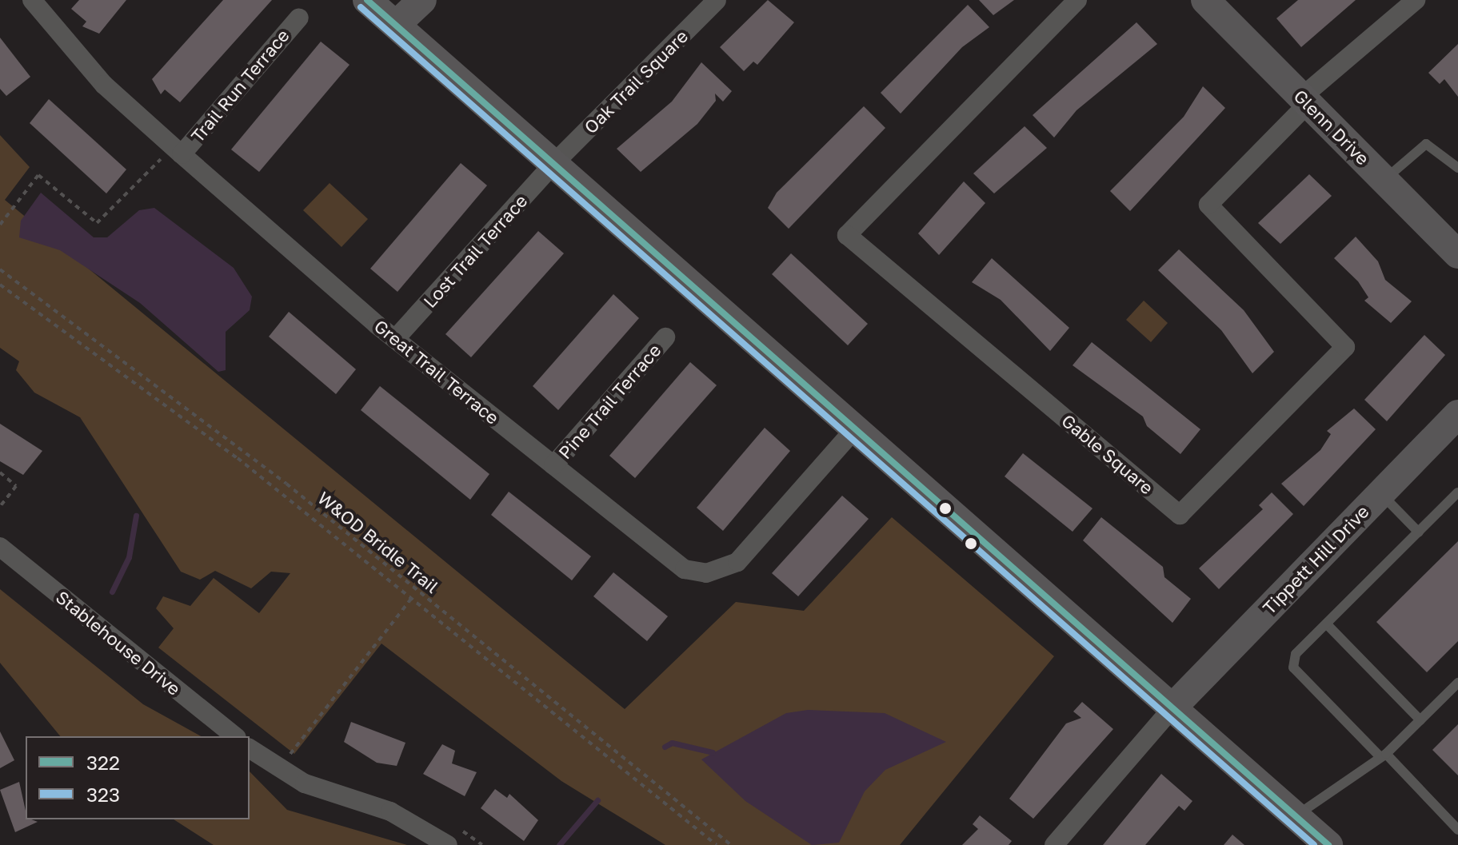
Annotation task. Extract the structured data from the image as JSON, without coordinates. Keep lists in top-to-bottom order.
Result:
{
  "streets": {
    "main road": ["Glenn Drive", "Tippett Hill Drive"],
    "street": [
      "Oak Trail Square",
      "Trail Run Terrace",
      "Lost Trail Terrace",
      "Great Trail Terrace",
      "Pine Trail Terrace",
      "Gable Square",
      "Stablehouse Drive"
    ],
    "path": ["W&OD Bridle Trail"]
  },
  "crossings": [
    ["Oak Trail Square", "Lost Trail Terrace"],
    ["Trail Run Terrace", "Great Trail Terrace"],
    ["Glenn Drive", "Gable Square"],
    ["Lost Trail Terrace", "Great Trail Terrace"],
    ["Great Trail Terrace", "Pine Trail Terrace"]
  ],
  "lines": ["transit line 322", "transit line 323"],
  "legend": ["322", "323"]
}
